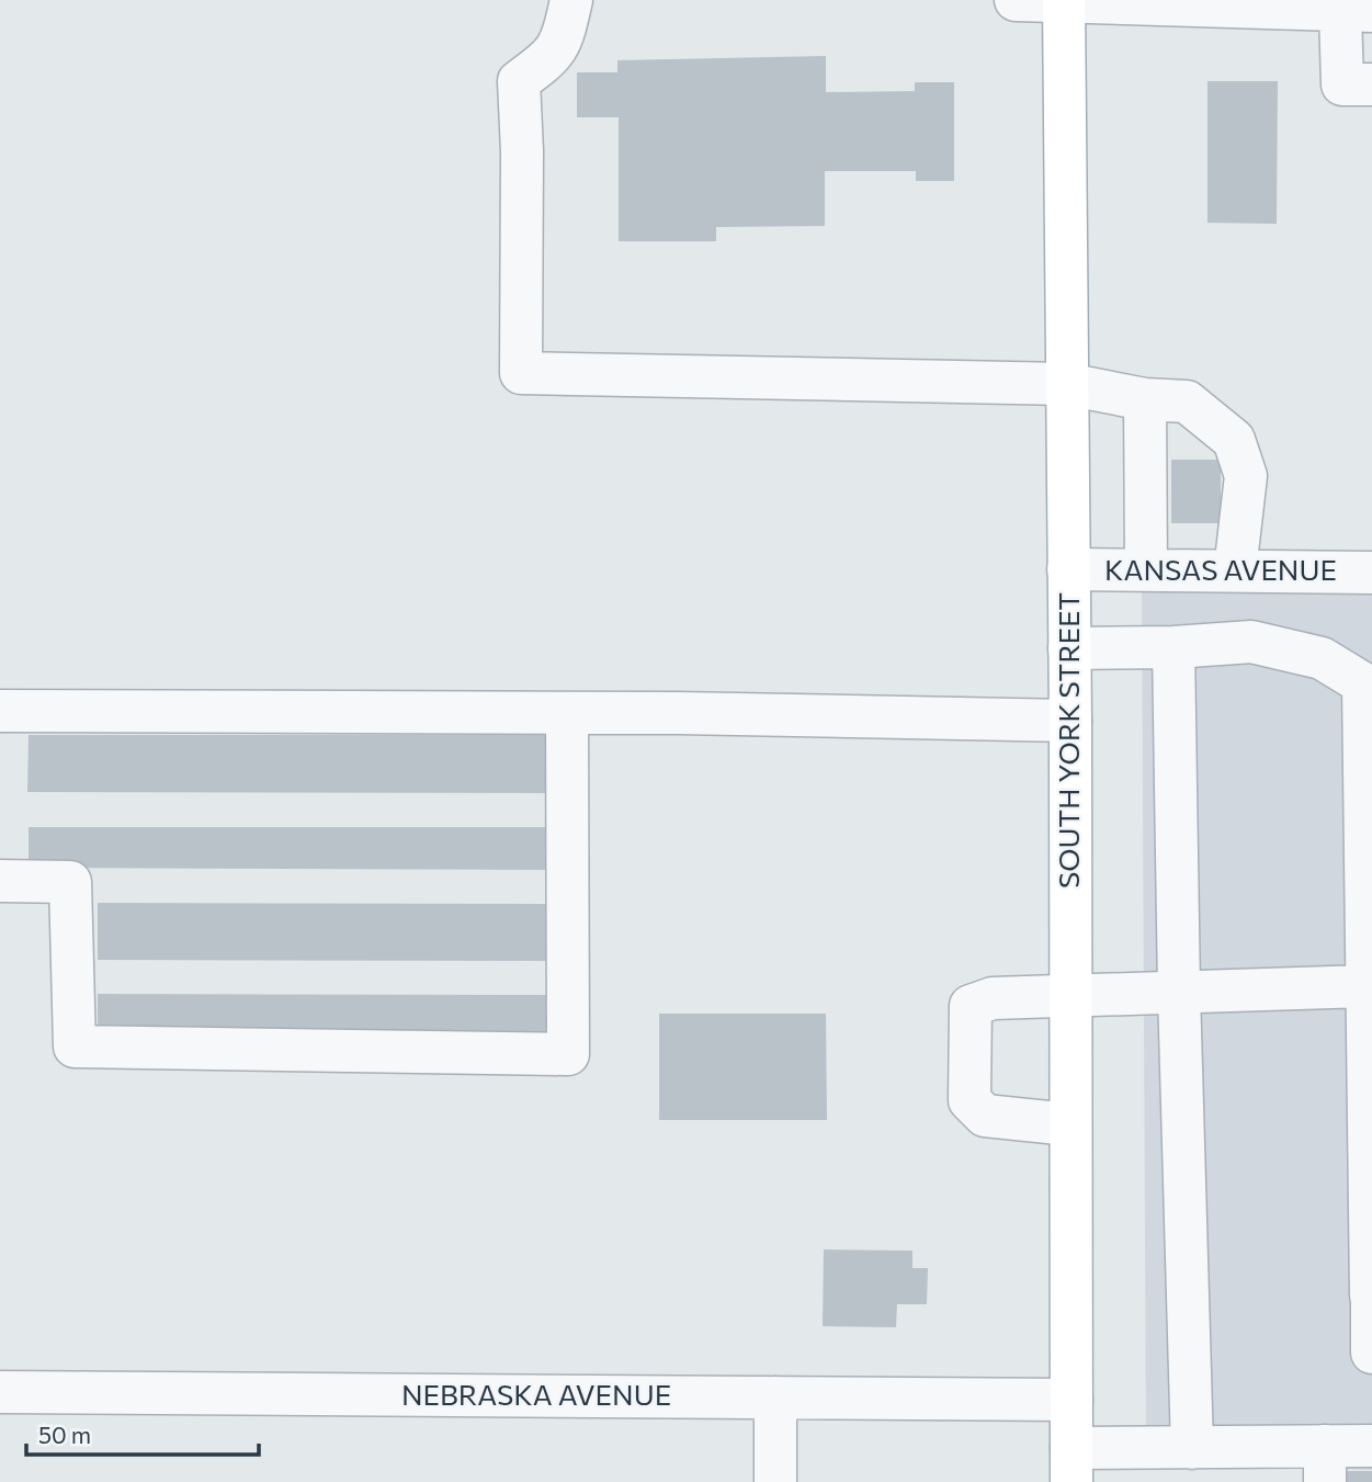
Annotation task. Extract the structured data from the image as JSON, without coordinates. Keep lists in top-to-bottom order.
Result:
{
  "streets": {
    "main road": ["SOUTH YORK STREET"],
    "street": ["KANSAS AVENUE", "NEBRASKA AVENUE"]
  },
  "crossings": [
    ["KANSAS AVENUE", "SOUTH YORK STREET"],
    ["SOUTH YORK STREET", "NEBRASKA AVENUE"]
  ],
  "scale_bar": "50 m"
}
